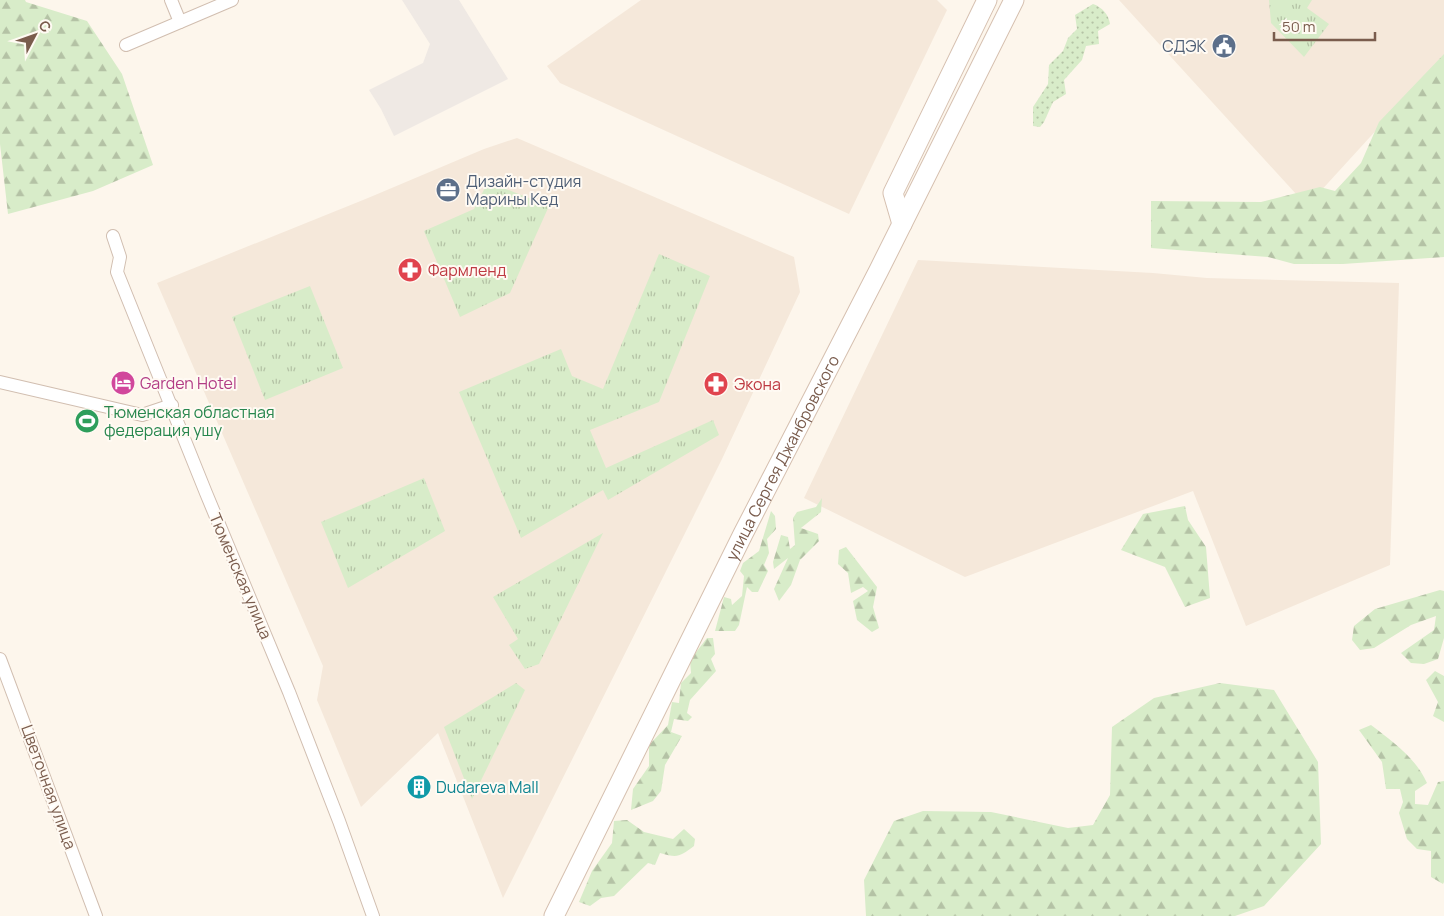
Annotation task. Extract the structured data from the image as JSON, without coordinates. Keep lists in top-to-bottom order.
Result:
{
  "streets": {
    "street": ["улица Сергея Джанбровского", "Тюменская улица", "Цветочная улица"]
  },
  "places": {
    "public building": ["СДЭК"],
    "office": ["Дизайн-студия Марины Кед"],
    "pharmacy": ["Фармленд", "Экона"],
    "hotel": ["Garden Hotel"],
    "sports": ["Тюменская областная федерация ушу"],
    "building": ["Dudareva Mall"]
  },
  "scale_bar": "50 m",
  "north": "top right"
}
